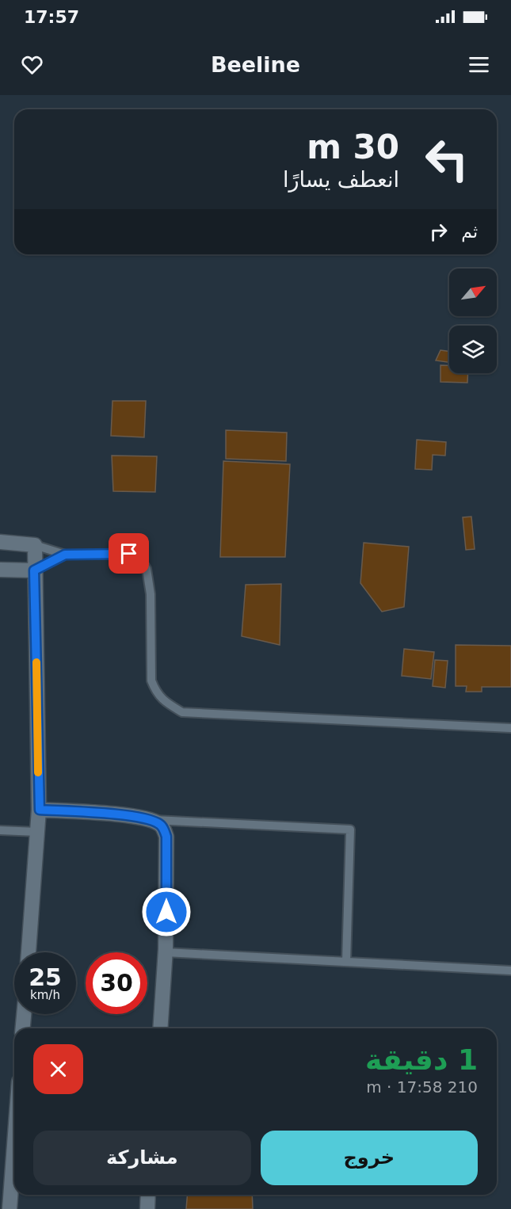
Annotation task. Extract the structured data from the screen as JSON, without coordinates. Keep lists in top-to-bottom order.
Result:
{
  "north": "top right",
  "page": {
    "status": "17:57",
    "header": "Beeline",
    "turn": ["30 m", "انعطف يسارًا"],
    "then": "ثم",
    "speed": "25 km/h",
    "limit": "30",
    "heading": ["1 دقيقة", "210 m · 17:58"],
    "buttons": ["خروج", "مشاركة"]
  }
}
